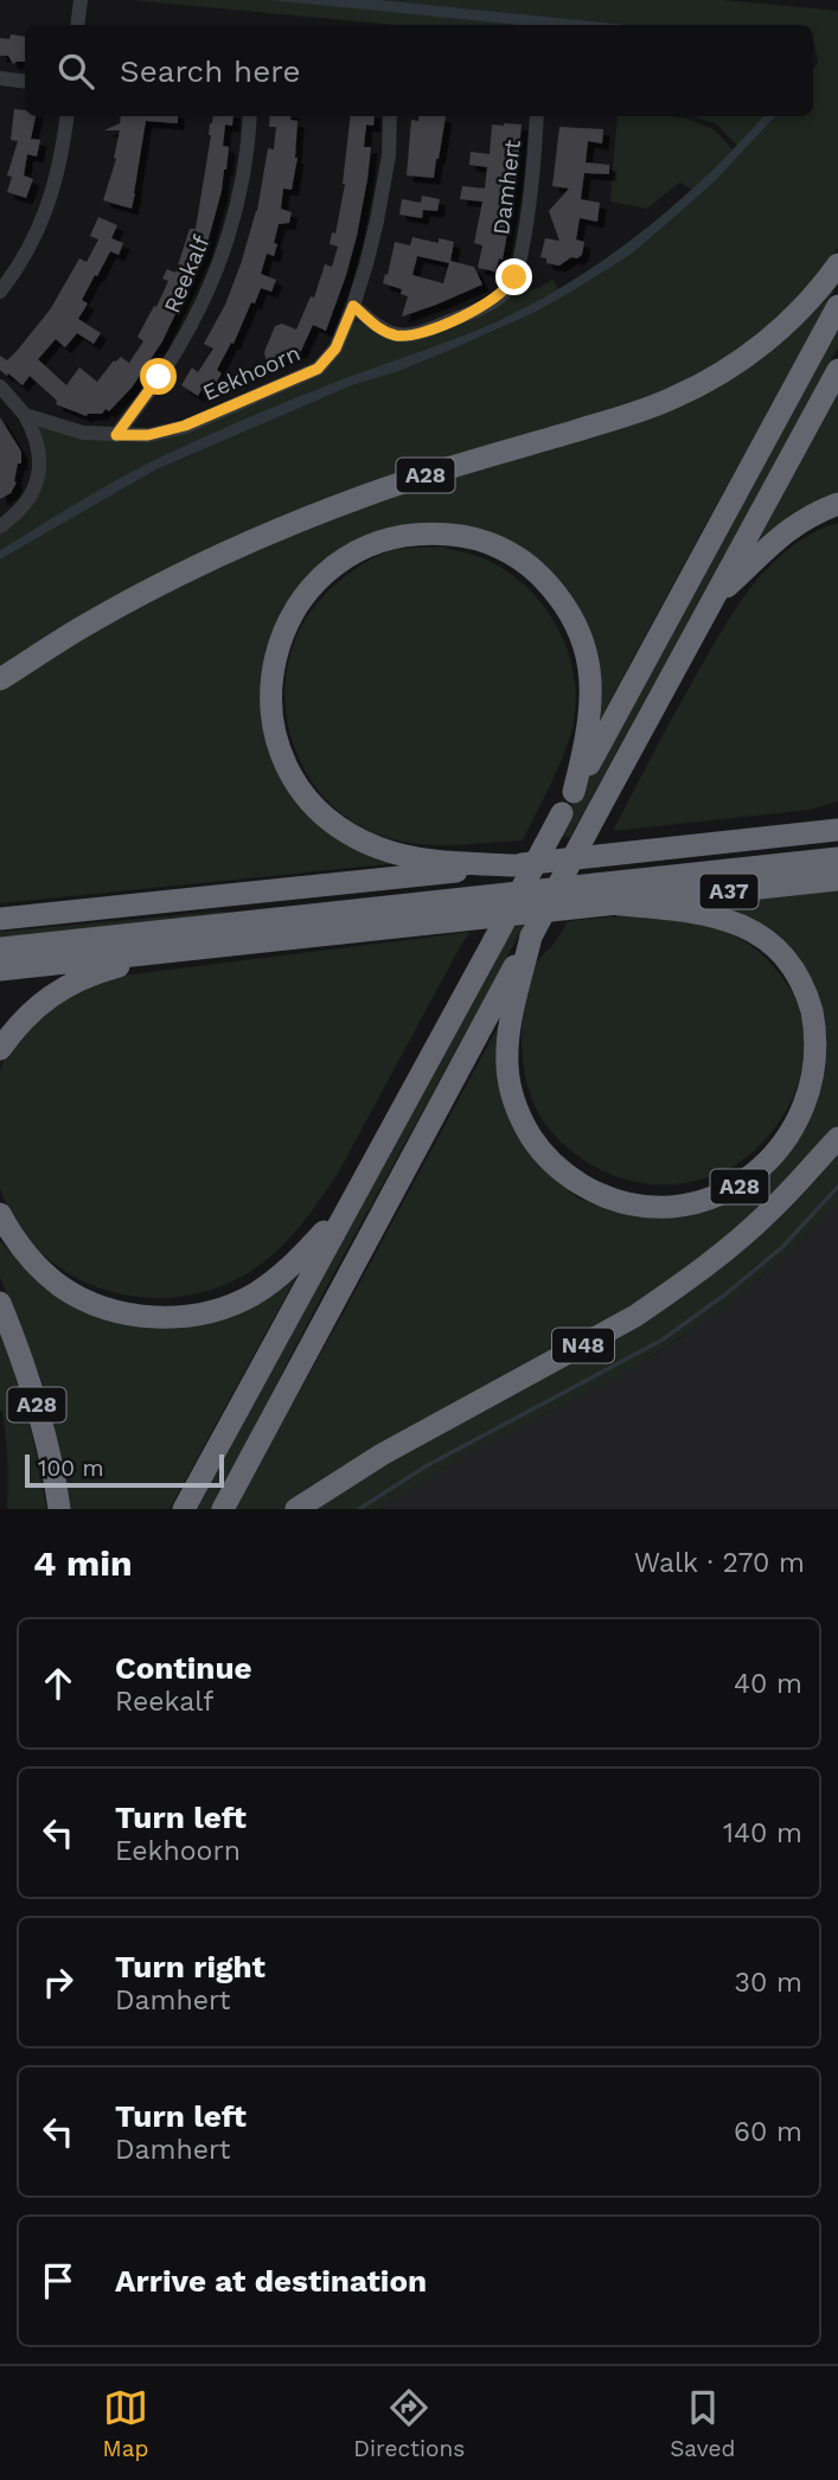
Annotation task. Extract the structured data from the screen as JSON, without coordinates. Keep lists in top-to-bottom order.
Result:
{
  "streets": {
    "highway": ["A28", "A37", "N48"],
    "street": ["Damhert", "Reekalf", "Eekhoorn"]
  },
  "crossings": [
    ["Damhert", "Eekhoorn"],
    ["Reekalf", "Eekhoorn"],
    ["A28", "A37"]
  ],
  "scale_bar": "100 m",
  "page": {
    "search": "Search here",
    "scale": "100 m",
    "heading": ["4 min", "Walk · 270 m"],
    "list": [
      ["Continue", "Reekalf", "40 m"],
      ["Turn left", "Eekhoorn", "140 m"],
      ["Turn right", "Damhert", "30 m"],
      ["Turn left", "Damhert", "60 m"],
      "Arrive at destination"
    ],
    "nav": ["Map", "Directions", "Saved"]
  }
}
